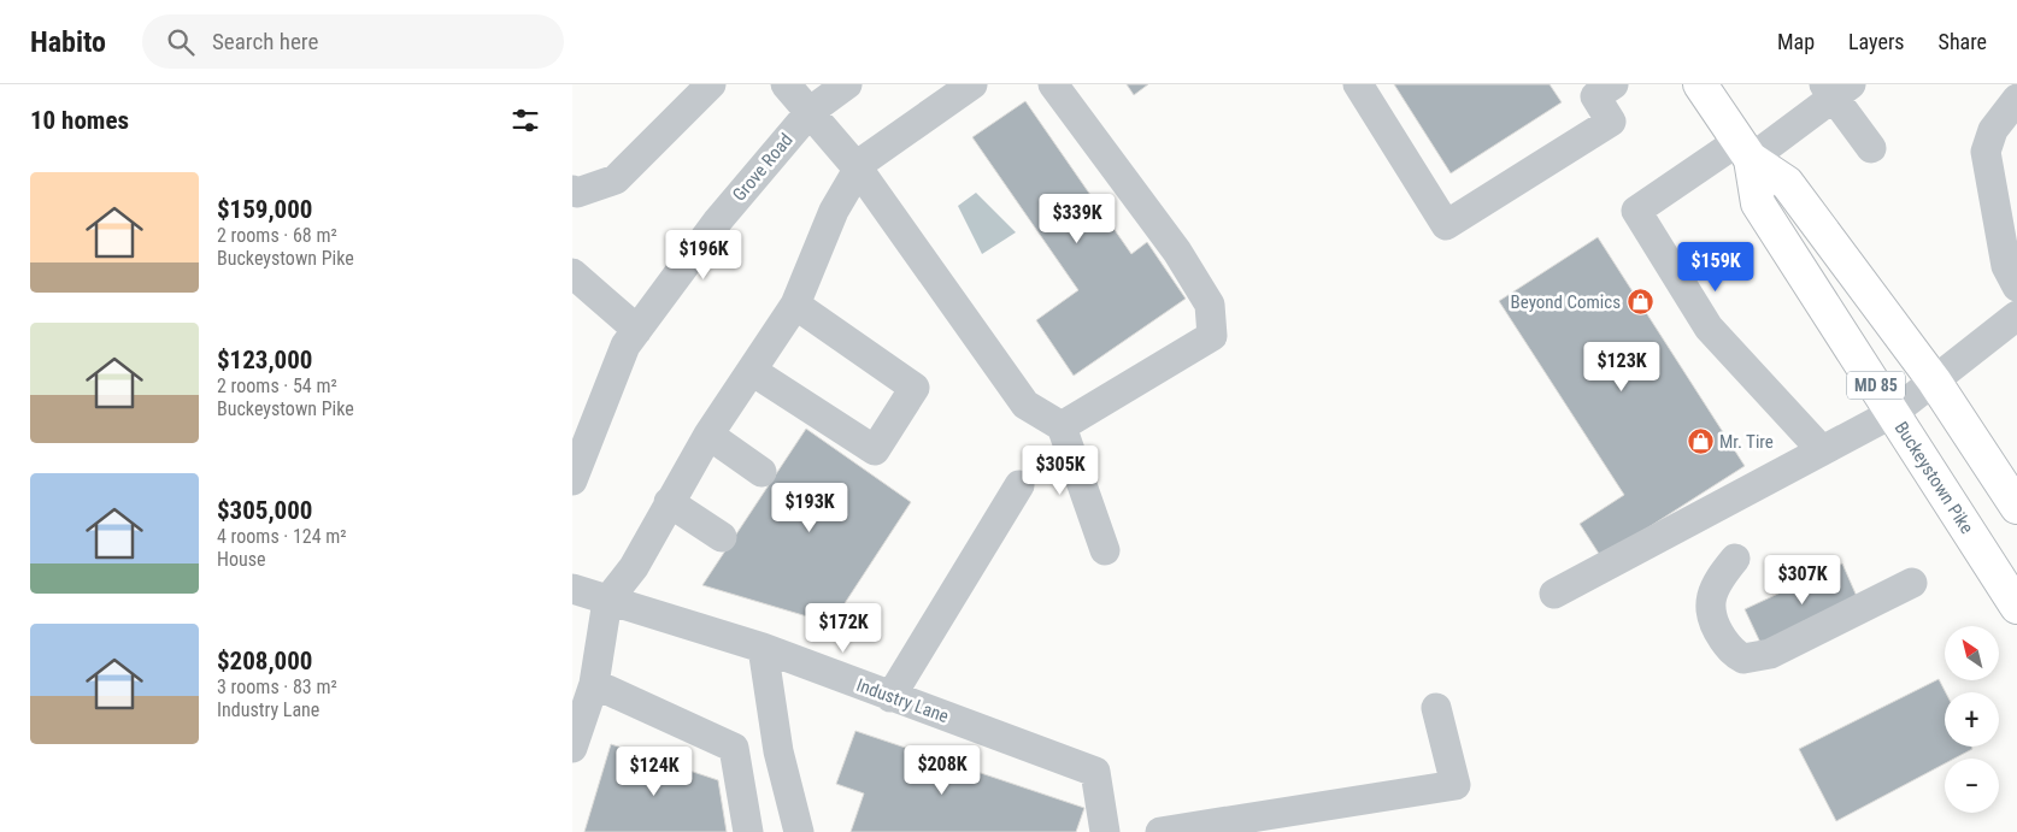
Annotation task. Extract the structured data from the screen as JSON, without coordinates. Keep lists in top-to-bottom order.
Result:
{
  "streets": {
    "main road": ["MD 85", "Buckeystown Pike"],
    "street": ["Grove Road", "Industry Lane"]
  },
  "places": {
    "shop": ["Beyond Comics", "Mr. Tire"]
  },
  "north": "top left",
  "page": {
    "header": "Habito",
    "search": "Search here",
    "nav": ["Map", "Layers", "Share"],
    "heading": "10 homes",
    "list": [
      {
        "name": "$159,000",
        "note": "2 rooms · 68 m² · Buckeystown Pike"
      },
      {
        "name": "$123,000",
        "note": "2 rooms · 54 m² · Buckeystown Pike"
      },
      {
        "name": "$305,000",
        "note": "4 rooms · 124 m² · House"
      },
      {
        "name": "$208,000",
        "note": "3 rooms · 83 m² · Industry Lane"
      }
    ],
    "price": [
      "$339K",
      "$196K",
      "$159K",
      "$123K",
      "$305K",
      "$193K",
      "$307K",
      "$172K",
      "$208K",
      "$124K"
    ],
    "map_buttons": ["+", "−"]
  }
}
